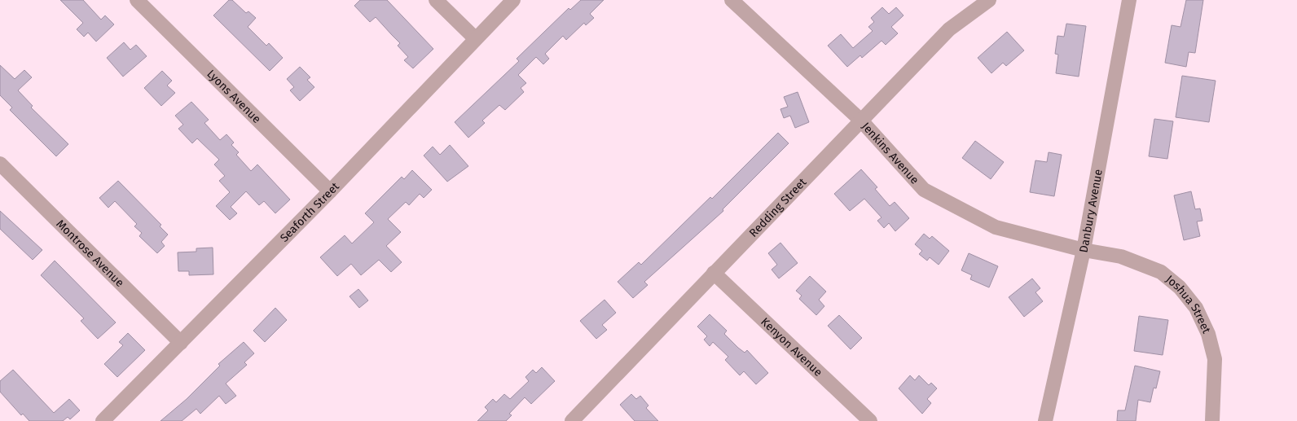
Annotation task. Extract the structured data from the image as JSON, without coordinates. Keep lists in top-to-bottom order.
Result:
{
  "streets": {
    "street": [
      "Lyons Avenue",
      "Jenkins Avenue",
      "Redding Street",
      "Danbury Avenue",
      "Seaforth Street",
      "Montrose Avenue",
      "Joshua Street",
      "Kenyon Avenue"
    ]
  },
  "crossings": [
    ["Lyons Avenue", "Seaforth Street"],
    ["Jenkins Avenue", "Redding Street"],
    ["Jenkins Avenue", "Danbury Avenue"],
    ["Jenkins Avenue", "Joshua Street"],
    ["Redding Street", "Kenyon Avenue"],
    ["Danbury Avenue", "Joshua Street"],
    ["Seaforth Street", "Montrose Avenue"]
  ]
}
